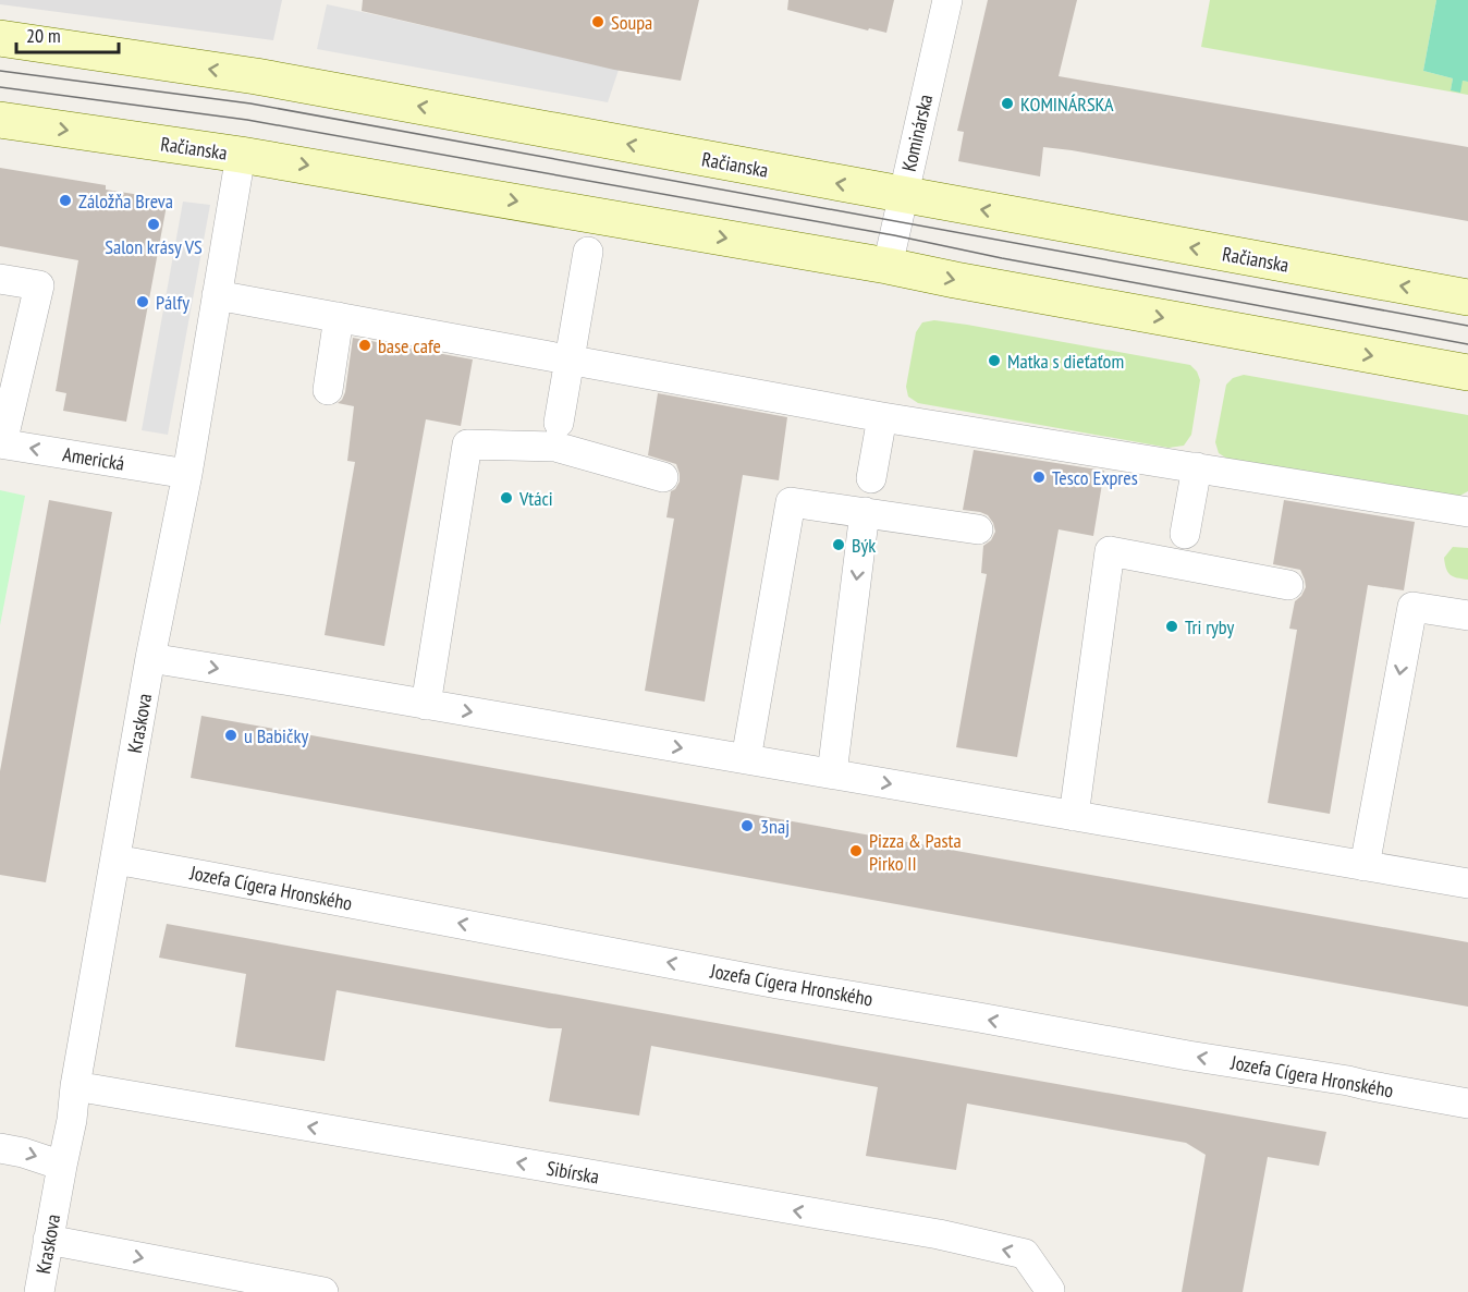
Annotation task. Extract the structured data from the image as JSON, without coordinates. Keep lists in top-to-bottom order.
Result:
{
  "streets": {
    "main road": ["Račianska"],
    "street": [
      "Kominárska",
      "Americká",
      "Kraskova",
      "Jozefa Cígera Hronského",
      "Sibírska"
    ]
  },
  "crossings": [
    ["Kominárska", "Račianska"],
    ["Račianska", "Kraskova"],
    ["Americká", "Kraskova"],
    ["Kraskova", "Jozefa Cígera Hronského"],
    ["Kraskova", "Sibírska"]
  ],
  "one_way": ["Americká", "Sibírska"],
  "places": [
    "Soupa",
    "KOMINÁRSKA",
    "Záložňa Breva",
    "Salon krásy VS",
    "Pálfy",
    "base cafe",
    "Matka s dieťaťom",
    "Tesco Expres",
    "Vtáci",
    "Býk",
    "Tri ryby",
    "u Babičky",
    "3naj",
    "Pizza & Pasta Pirko II"
  ],
  "scale_bar": "20 m"
}
